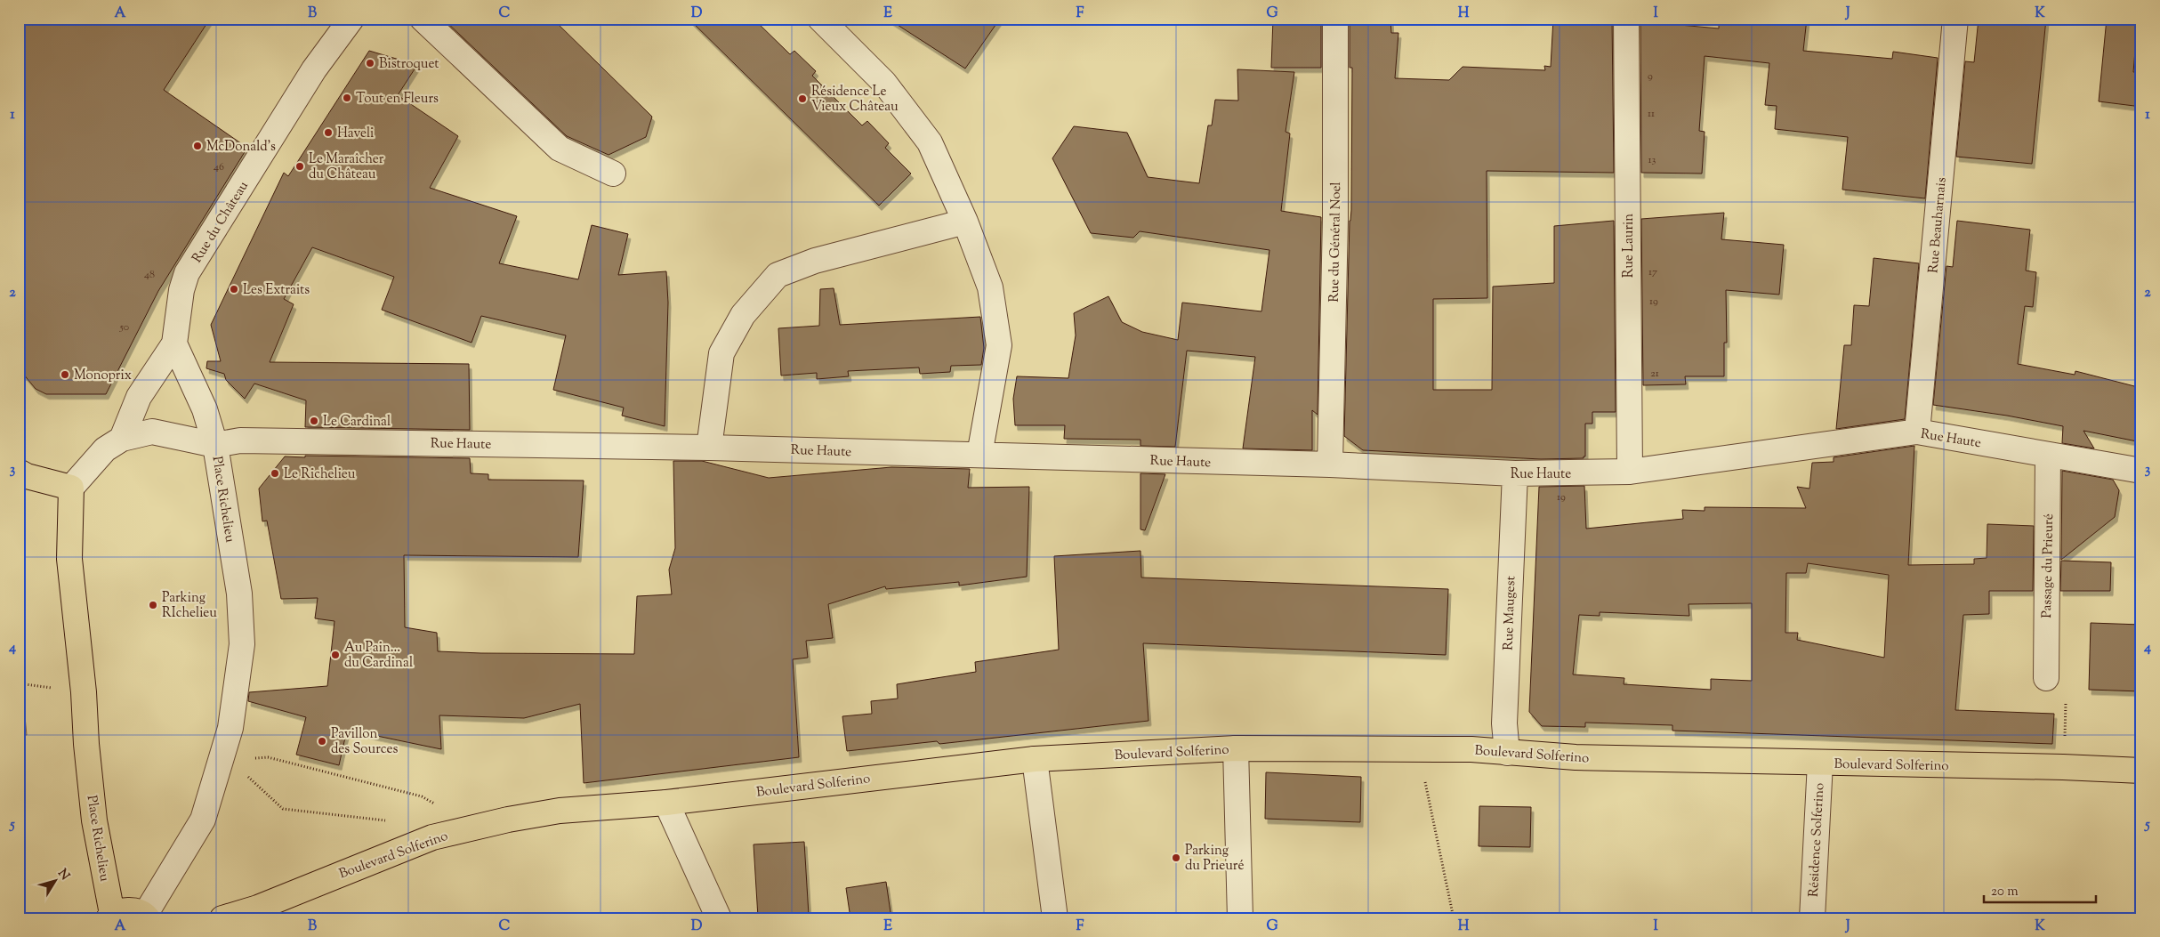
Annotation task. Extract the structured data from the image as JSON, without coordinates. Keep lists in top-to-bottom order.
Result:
{
  "streets": {
    "main road": ["Place Richelieu", "Boulevard Solferino"],
    "street": [
      "Rue du Château",
      "Rue Beauharnais",
      "Rue du Général Noel",
      "Rue Laurin",
      "Rue Haute",
      "Passage du Prieuré",
      "Rue Maugest",
      "Résidence Solferino"
    ]
  },
  "crossings": [
    ["Rue du Château", "Place Richelieu"],
    ["Rue Beauharnais", "Rue Haute"],
    ["Rue du Général Noel", "Rue Haute"],
    ["Rue Laurin", "Rue Haute"],
    ["Rue Haute", "Place Richelieu"],
    ["Rue Haute", "Passage du Prieuré"],
    ["Rue Haute", "Rue Maugest"],
    ["Rue Maugest", "Boulevard Solferino"],
    ["Boulevard Solferino", "Résidence Solferino"]
  ],
  "places": [
    "Bistroquet",
    "Tout en Fleurs",
    "Résidence Le Vieux Château",
    "Haveli",
    "McDonald's",
    "Le Maraîcher du Château",
    "Les Extraits",
    "Monoprix",
    "Le Cardinal",
    "Le Richelieu",
    "Parking RIchelieu",
    "Au Pain... du Cardinal",
    "Pavillon des Sources",
    "Parking du Prieuré"
  ],
  "house_numbers": [
    "9",
    "11",
    "13",
    "46",
    "17",
    "48",
    "19",
    "50",
    "21",
    "19"
  ],
  "scale_bar": "20 m",
  "north": "top right",
  "grid": {
    "columns": [
      "A",
      "B",
      "C",
      "D",
      "E",
      "F",
      "G",
      "H",
      "I",
      "J",
      "K"
    ],
    "rows": [
      "1",
      "2",
      "3",
      "4",
      "5"
    ]
  }
}
